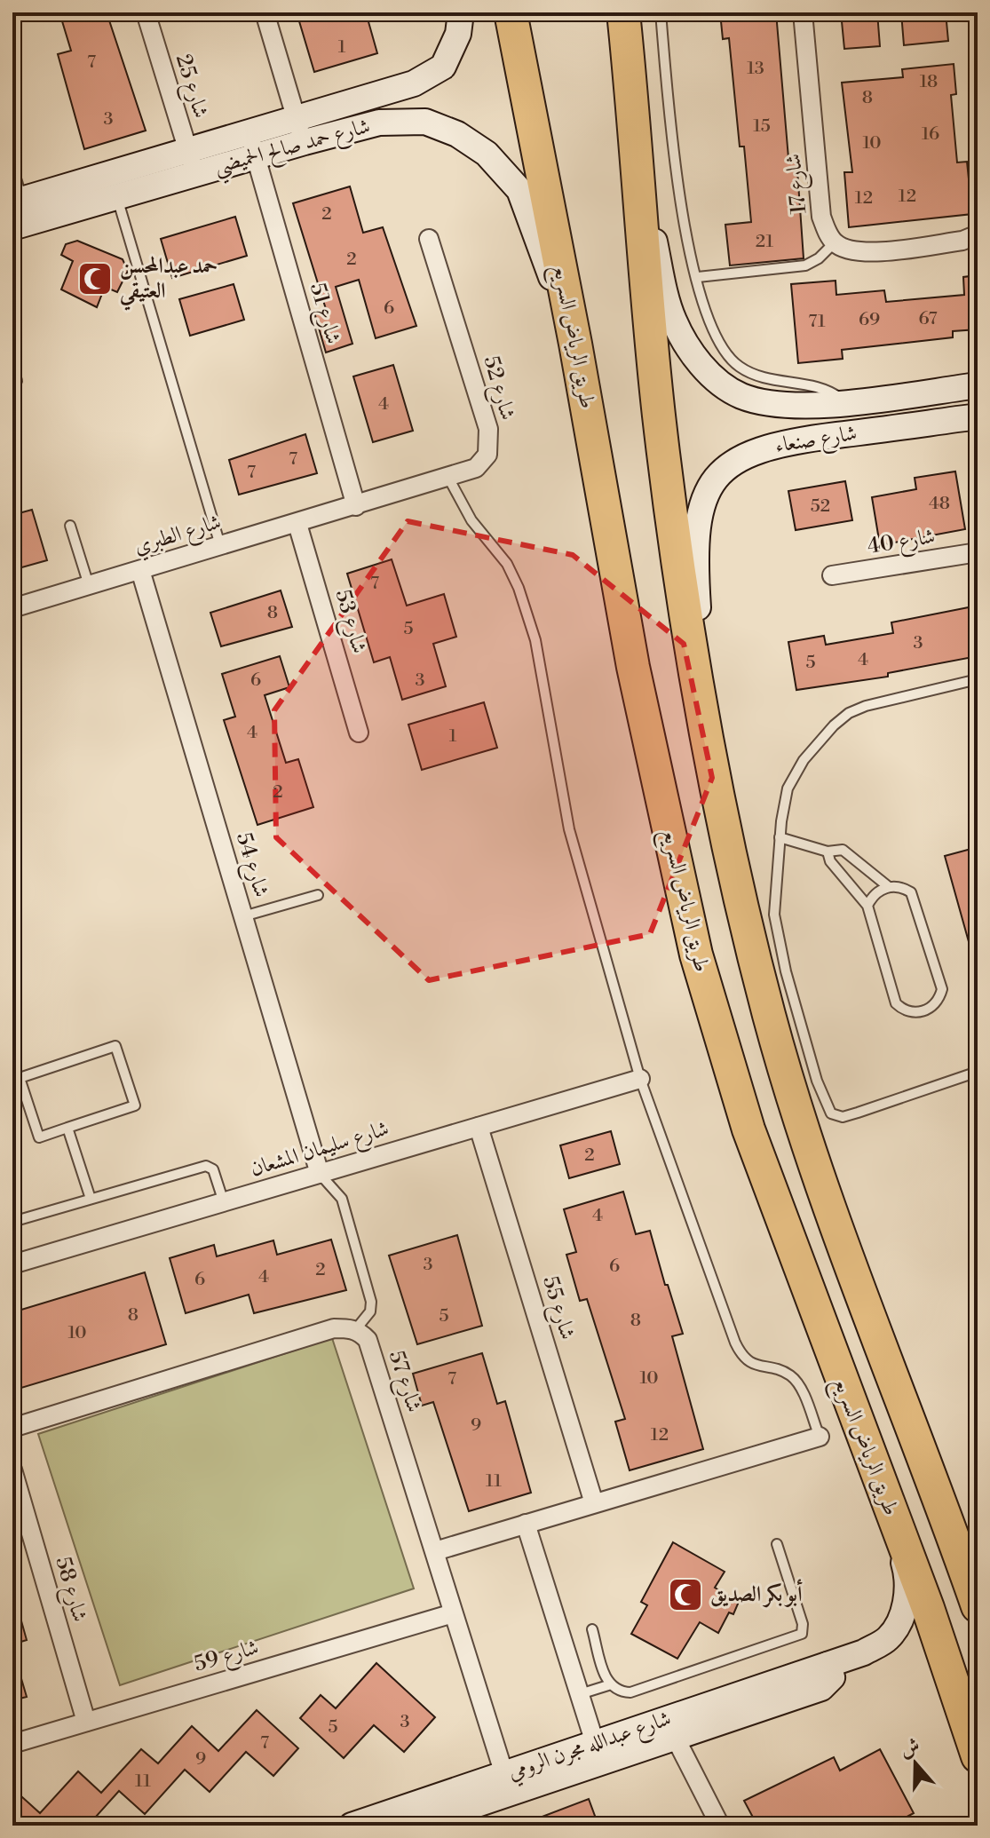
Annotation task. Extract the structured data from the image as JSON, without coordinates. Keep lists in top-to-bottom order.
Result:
{
  "streets": {
    "highway": ["طريق الرياض السريع"],
    "main road": ["شارع حمد صالح الحميضي", "شارع صنعاء", "شارع عبدالله مجرن الرومي"],
    "street": [
      "شارع 25",
      "شارع 17",
      "شارع 51",
      "شارع 52",
      "شارع الطبري",
      "شارع 40",
      "شارع 53",
      "شارع 54",
      "شارع سليمان المشعان",
      "شارع 55",
      "شارع 57",
      "شارع 58",
      "شارع 59"
    ]
  },
  "crossings": [
    ["شارع 25", "شارع حمد صالح الحميضي"],
    ["شارع حمد صالح الحميضي", "شارع 51"],
    ["شارع حمد صالح الحميضي", "طريق الرياض السريع"],
    ["شارع 51", "شارع 52"],
    ["شارع 51", "شارع الطبري"],
    ["طريق الرياض السريع", "شارع عبدالله مجرن الرومي"],
    ["شارع 52", "شارع الطبري"],
    ["شارع الطبري", "شارع 53"],
    ["شارع الطبري", "شارع 54"],
    ["شارع 54", "شارع سليمان المشعان"],
    ["شارع سليمان المشعان", "شارع 55"],
    ["شارع 57", "شارع 59"],
    ["شارع 57", "شارع عبدالله مجرن الرومي"],
    ["شارع 58", "شارع 59"]
  ],
  "places": {
    "mosque": ["حمد عبدالمحسن العتيقي", "أبو بكر الصديق"]
  },
  "house_numbers": [
    "1",
    "7",
    "13",
    "18",
    "8",
    "3",
    "15",
    "16",
    "10",
    "12",
    "12",
    "2",
    "21",
    "2",
    "6",
    "67",
    "69",
    "71",
    "4",
    "7",
    "7",
    "48",
    "52",
    "7",
    "8",
    "5",
    "3",
    "4",
    "5",
    "6",
    "3",
    "4",
    "1",
    "2",
    "2",
    "4",
    "3",
    "6",
    "2",
    "4",
    "6",
    "8",
    "5",
    "8",
    "10",
    "10",
    "7",
    "9",
    "12",
    "11",
    "3",
    "5",
    "7",
    "9",
    "11"
  ],
  "north": "top"
}
